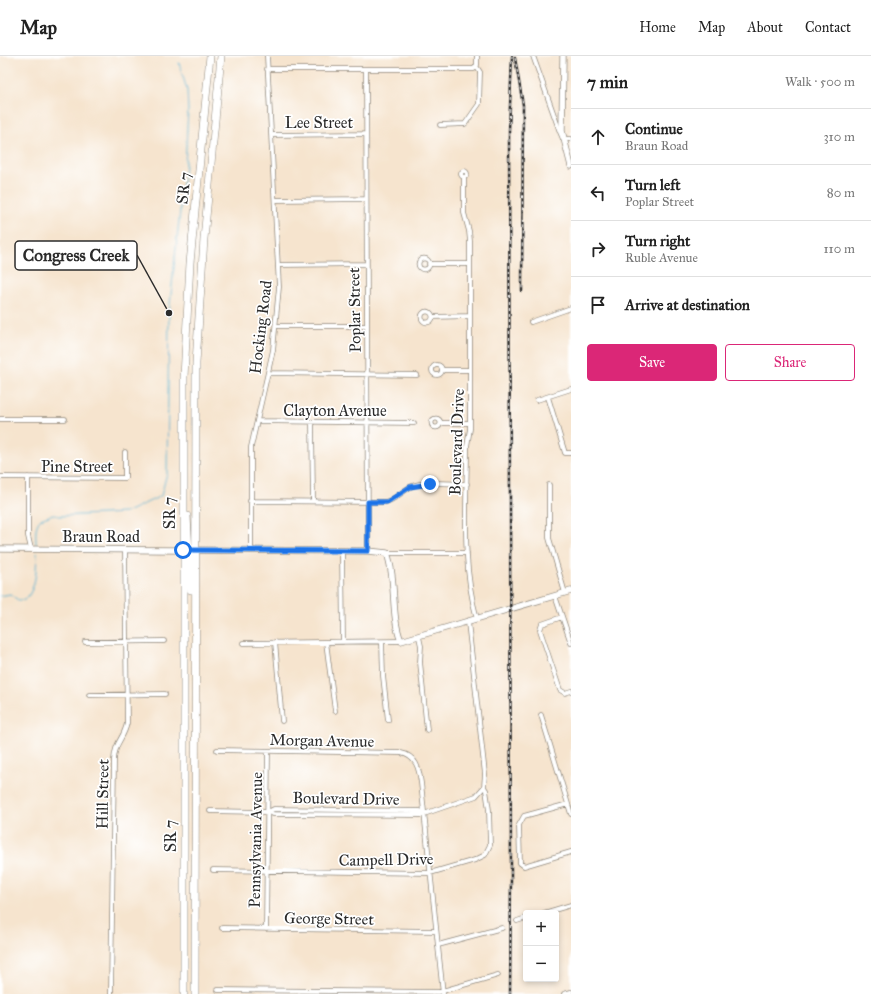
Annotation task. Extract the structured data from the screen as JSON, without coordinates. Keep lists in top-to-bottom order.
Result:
{
  "streets": {
    "highway": ["SR 7"],
    "street": [
      "Lee Street",
      "Poplar Street",
      "Hocking Road",
      "Clayton Avenue",
      "Boulevard Drive",
      "Pine Street",
      "Braun Road",
      "Morgan Avenue",
      "Hill Street",
      "Pennsylvania Avenue",
      "Campell Drive",
      "George Street"
    ]
  },
  "crossings": [
    ["Lee Street", "Poplar Street"],
    ["Lee Street", "Hocking Road"],
    ["SR 7", "Braun Road"],
    ["Poplar Street", "Clayton Avenue"],
    ["Poplar Street", "Braun Road"],
    ["Hocking Road", "Clayton Avenue"],
    ["Hocking Road", "Braun Road"],
    ["Boulevard Drive", "Braun Road"],
    ["Boulevard Drive", "Morgan Avenue"],
    ["Boulevard Drive", "Pennsylvania Avenue"],
    ["Boulevard Drive", "Campell Drive"],
    ["Braun Road", "Hill Street"],
    ["Morgan Avenue", "Pennsylvania Avenue"],
    ["Pennsylvania Avenue", "Campell Drive"],
    ["Pennsylvania Avenue", "George Street"]
  ],
  "places": ["Congress Creek"],
  "page": {
    "header": "Map",
    "nav": [
      "Home",
      "Map",
      "About",
      "Contact"
    ],
    "heading": ["7 min", "Walk · 500 m"],
    "list": [
      ["Continue", "Braun Road", "310 m"],
      ["Turn left", "Poplar Street", "80 m"],
      ["Turn right", "Ruble Avenue", "110 m"],
      "Arrive at destination"
    ],
    "buttons": ["Save", "Share"],
    "map_buttons": ["+", "−"]
  }
}
